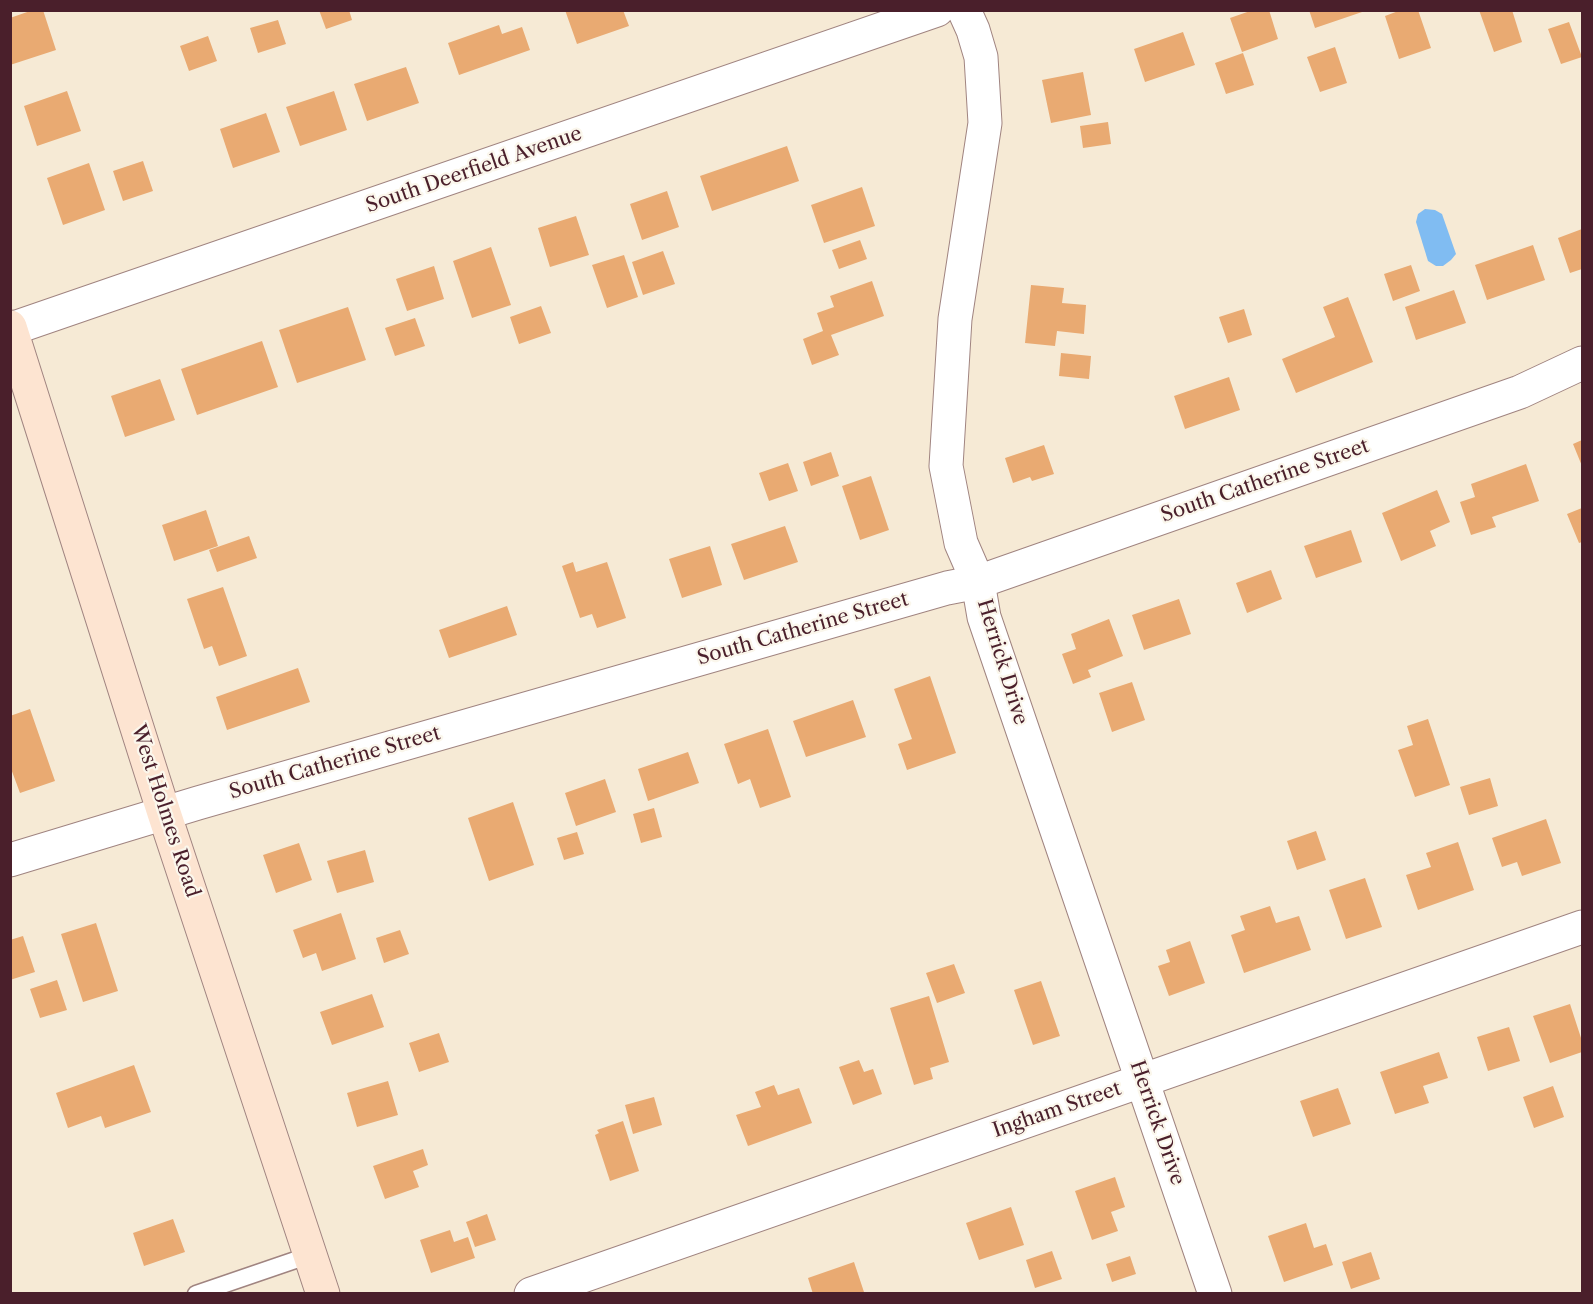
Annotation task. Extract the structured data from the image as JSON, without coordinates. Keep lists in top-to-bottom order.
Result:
{
  "streets": {
    "street": [
      "South Deerfield Avenue",
      "South Catherine Street",
      "Herrick Drive",
      "West Holmes Road",
      "Ingham Street"
    ]
  },
  "crossings": [
    ["South Deerfield Avenue", "West Holmes Road"],
    ["South Catherine Street", "Herrick Drive"],
    ["South Catherine Street", "West Holmes Road"],
    ["Herrick Drive", "Ingham Street"]
  ]
}
